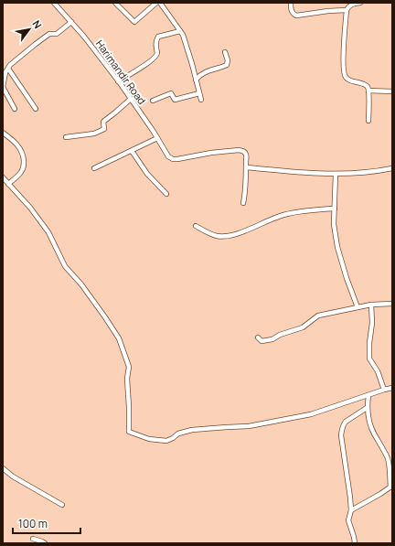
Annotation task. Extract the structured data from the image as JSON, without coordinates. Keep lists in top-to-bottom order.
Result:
{
  "streets": {
    "street": ["Harimandir Road"]
  },
  "scale_bar": "100 m",
  "north": "top right"
}
